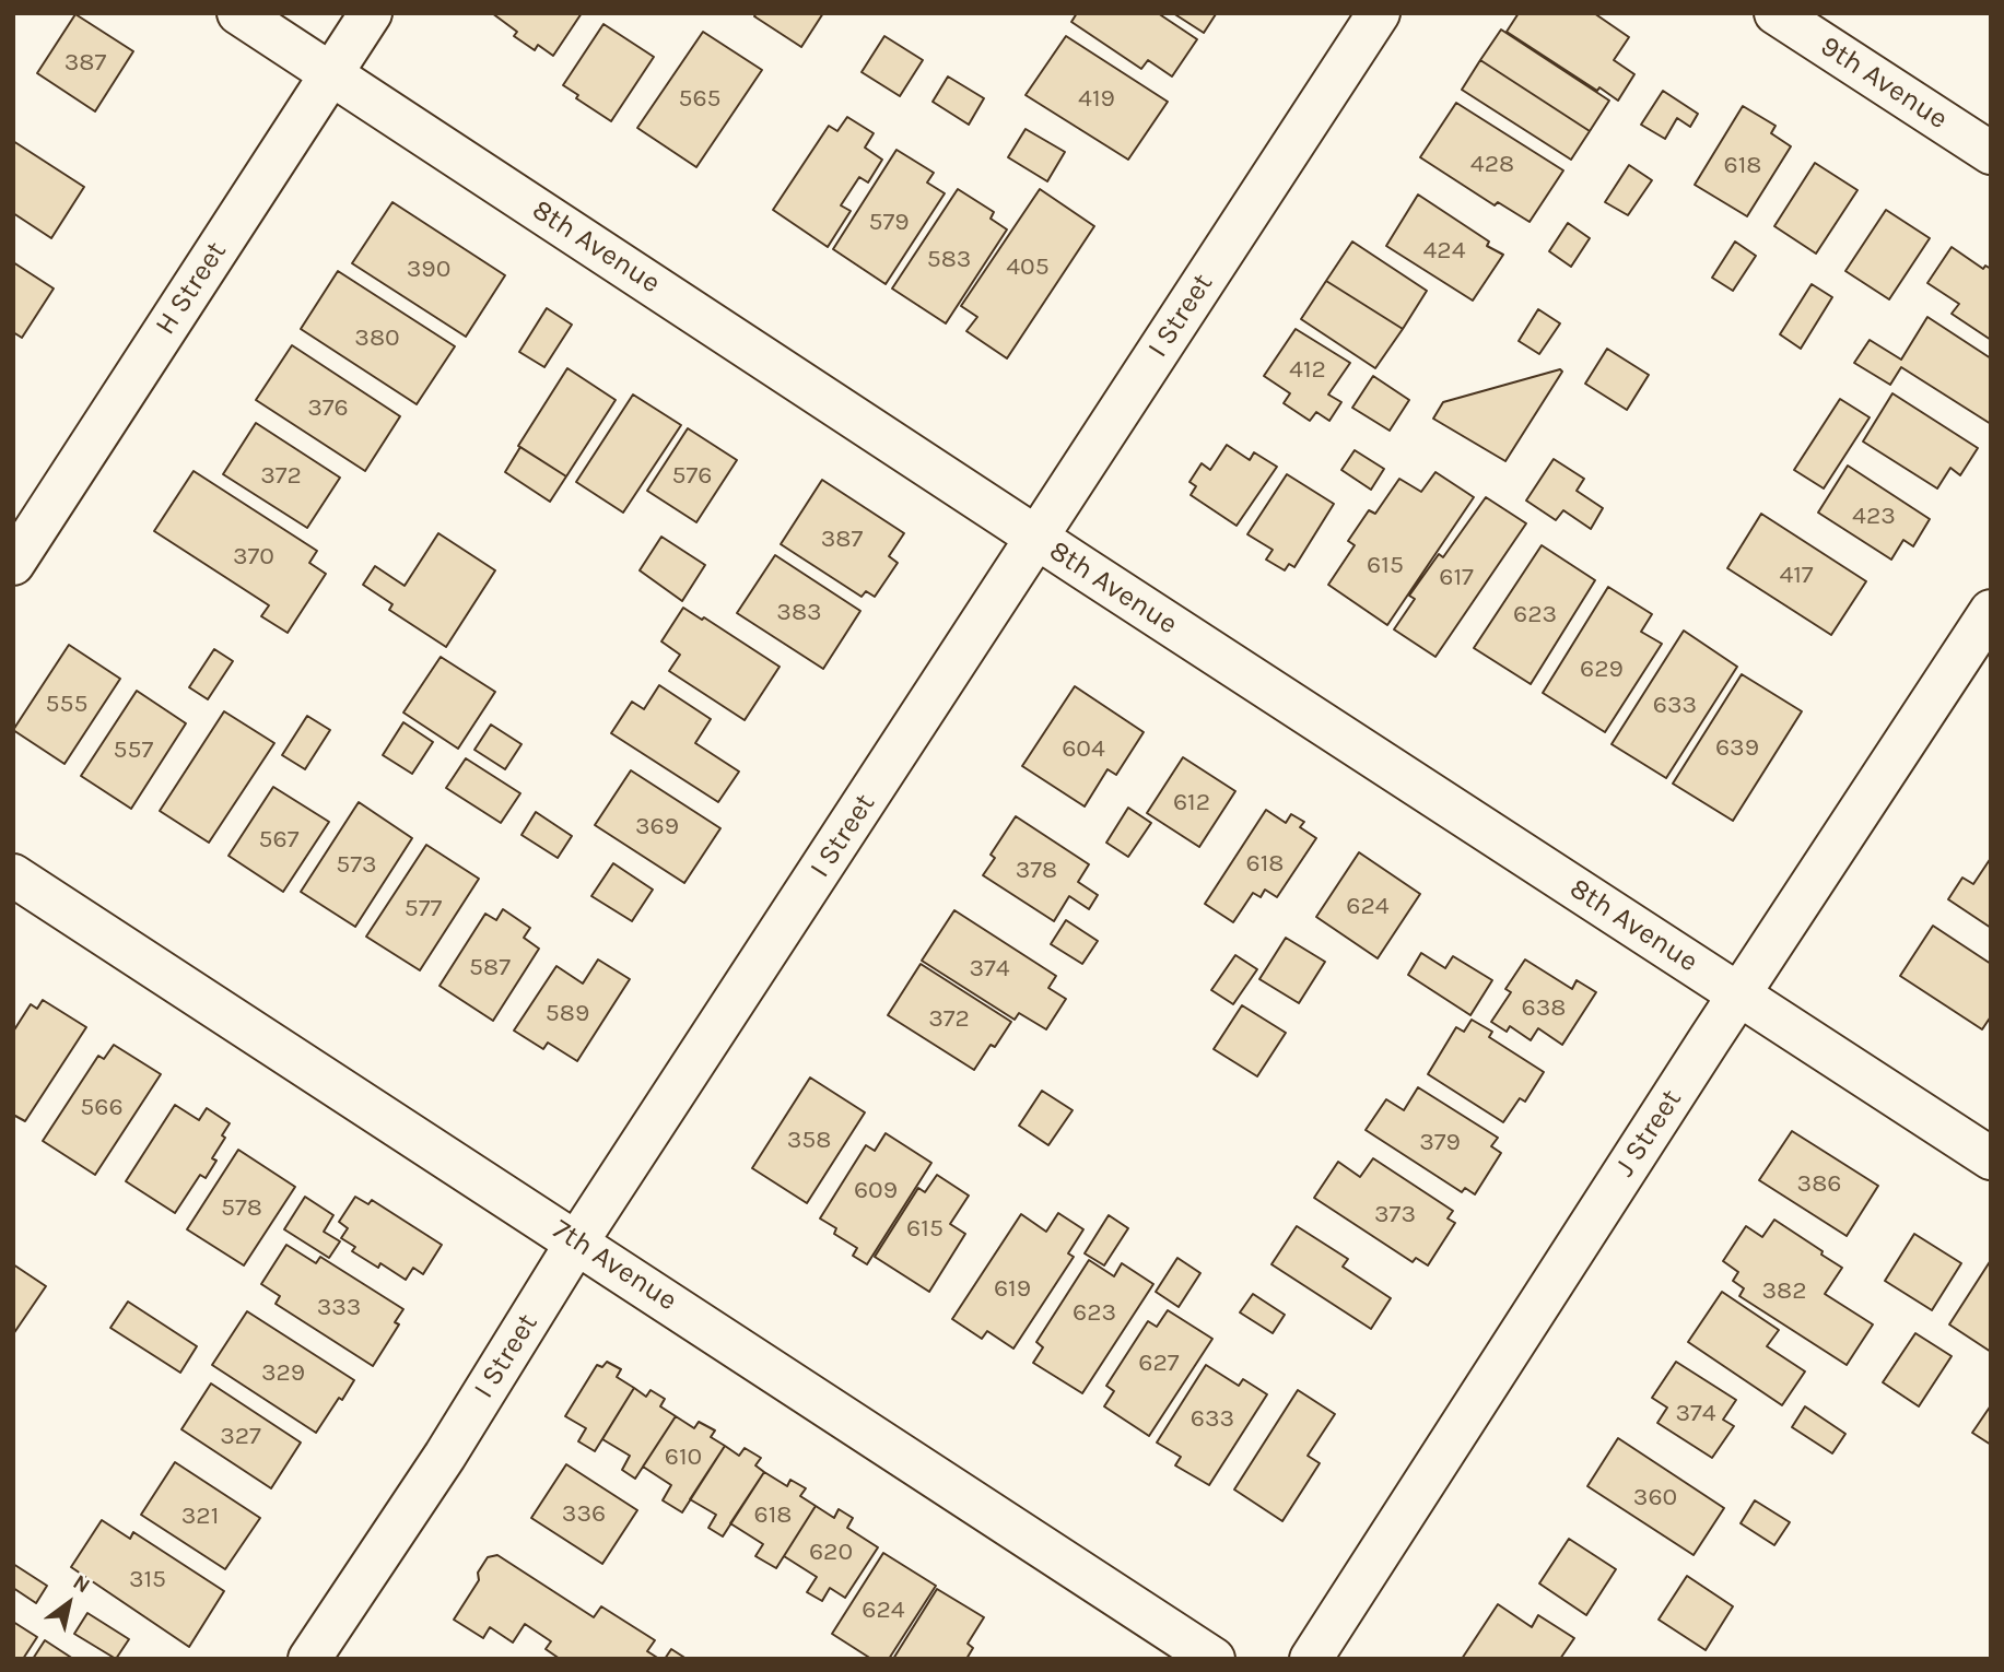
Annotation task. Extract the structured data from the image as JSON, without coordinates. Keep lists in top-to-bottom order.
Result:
{
  "streets": {
    "street": [
      "9th Avenue",
      "8th Avenue",
      "H Street",
      "I Street",
      "J Street",
      "7th Avenue"
    ]
  },
  "crossings": [
    ["8th Avenue", "H Street"],
    ["8th Avenue", "I Street"],
    ["8th Avenue", "J Street"],
    ["I Street", "7th Avenue"]
  ],
  "house_numbers": [
    "387",
    "565",
    "419",
    "428",
    "618",
    "579",
    "424",
    "583",
    "405",
    "390",
    "380",
    "412",
    "376",
    "372",
    "576",
    "423",
    "387",
    "370",
    "615",
    "417",
    "617",
    "383",
    "623",
    "629",
    "555",
    "633",
    "639",
    "604",
    "557",
    "612",
    "369",
    "567",
    "618",
    "573",
    "378",
    "624",
    "577",
    "587",
    "374",
    "638",
    "589",
    "372",
    "566",
    "358",
    "379",
    "386",
    "609",
    "578",
    "373",
    "615",
    "619",
    "382",
    "333",
    "623",
    "627",
    "329",
    "374",
    "633",
    "327",
    "610",
    "360",
    "336",
    "618",
    "321",
    "620",
    "315",
    "624"
  ],
  "north": "top right"
}
